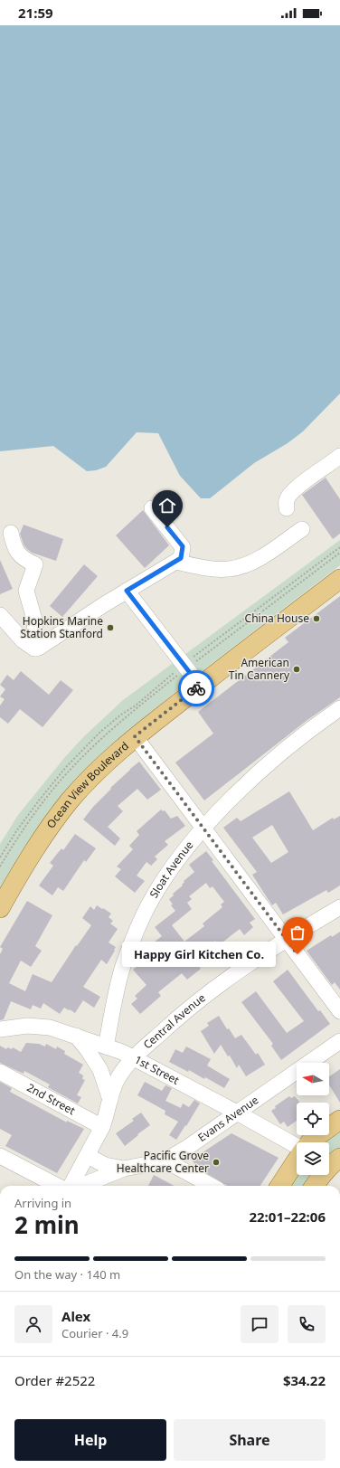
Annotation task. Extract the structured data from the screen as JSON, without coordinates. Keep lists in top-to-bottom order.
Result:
{
  "streets": {
    "main road": ["Ocean View Boulevard"],
    "street": [
      "Sloat Avenue",
      "Central Avenue",
      "1st Street",
      "2nd Street",
      "Evans Avenue"
    ]
  },
  "crossings": [
    ["Sloat Avenue", "1st Street"],
    ["Central Avenue", "1st Street"],
    ["Central Avenue", "2nd Street"],
    ["Central Avenue", "Evans Avenue"],
    ["1st Street", "Evans Avenue"]
  ],
  "places": [
    "China House",
    "Hopkins Marine Station Stanford",
    "American Tin Cannery",
    "Happy Girl Kitchen Co.",
    "Pacific Grove Healthcare Center"
  ],
  "north": "left",
  "page": {
    "status": "21:59",
    "bubble": "Happy Girl Kitchen Co.",
    "heading": ["2 min", "Arriving in", "22:01–22:06"],
    "panel": [
      "Alex",
      "Courier · 4.9",
      "Order #2522",
      "$34.22"
    ],
    "bar": "On the way · 140 m",
    "buttons": ["Help", "Share"]
  }
}
